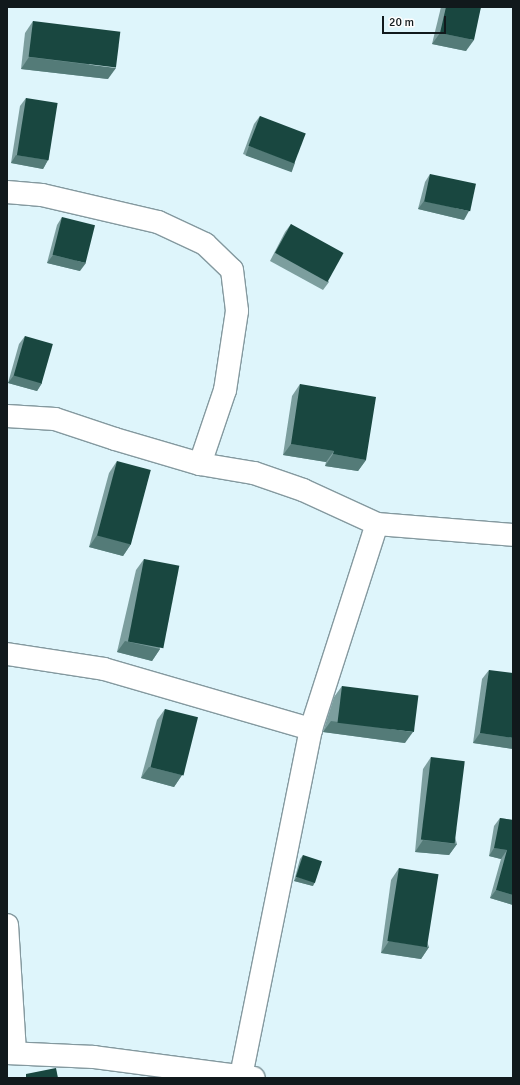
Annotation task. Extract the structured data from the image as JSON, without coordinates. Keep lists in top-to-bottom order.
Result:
{
  "scale_bar": "20 m"
}
